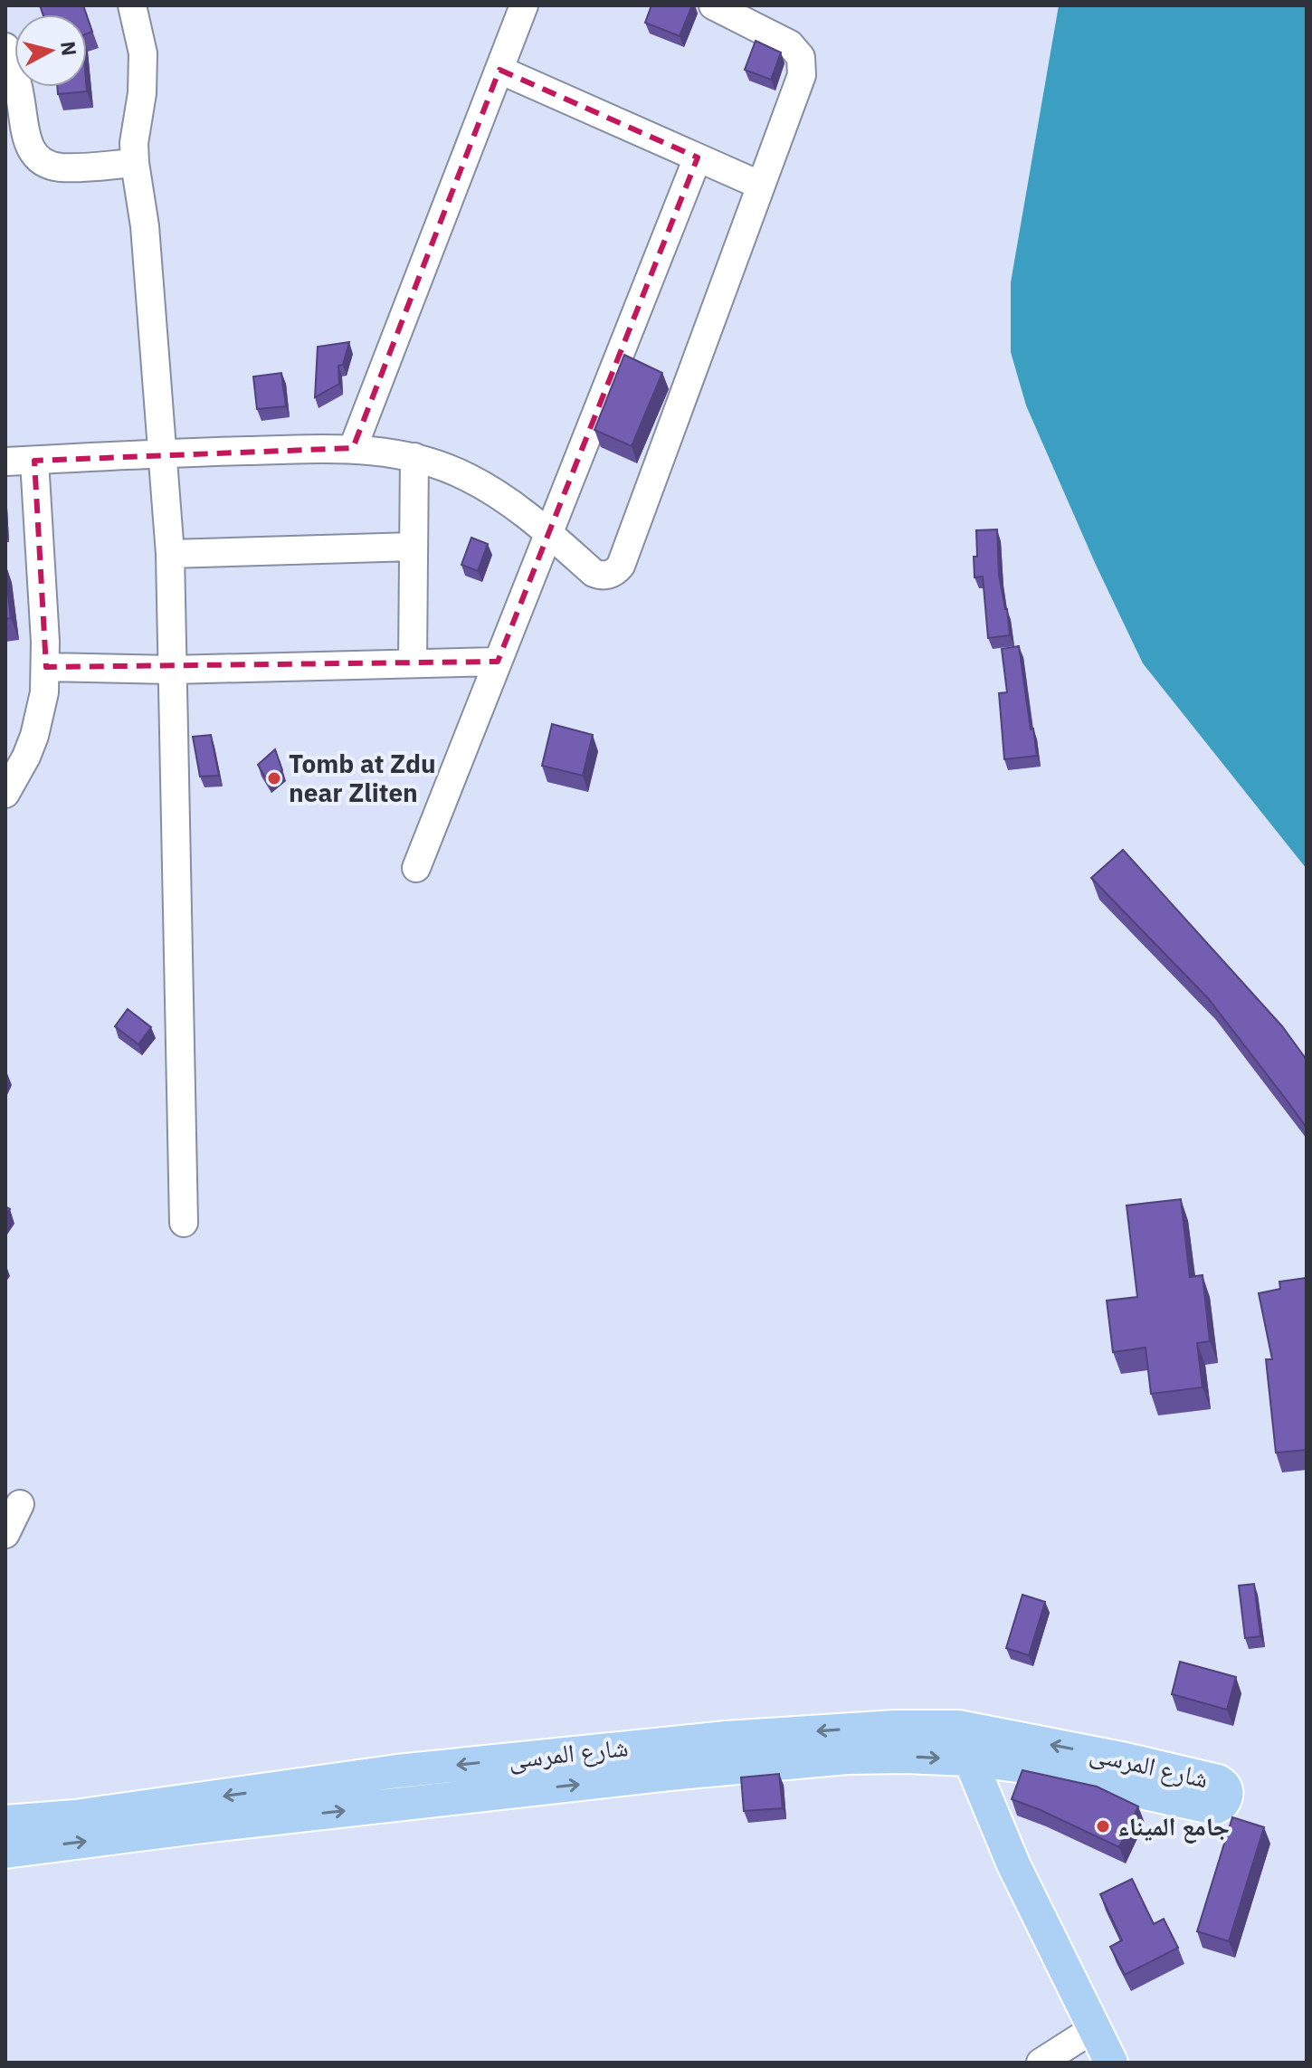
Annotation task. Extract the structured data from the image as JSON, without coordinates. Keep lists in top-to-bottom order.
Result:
{
  "streets": {
    "main road": ["شارع المرسى"]
  },
  "places": ["Tomb at Zdu near Zliten", "جامع الميناء"],
  "north": "right"
}
